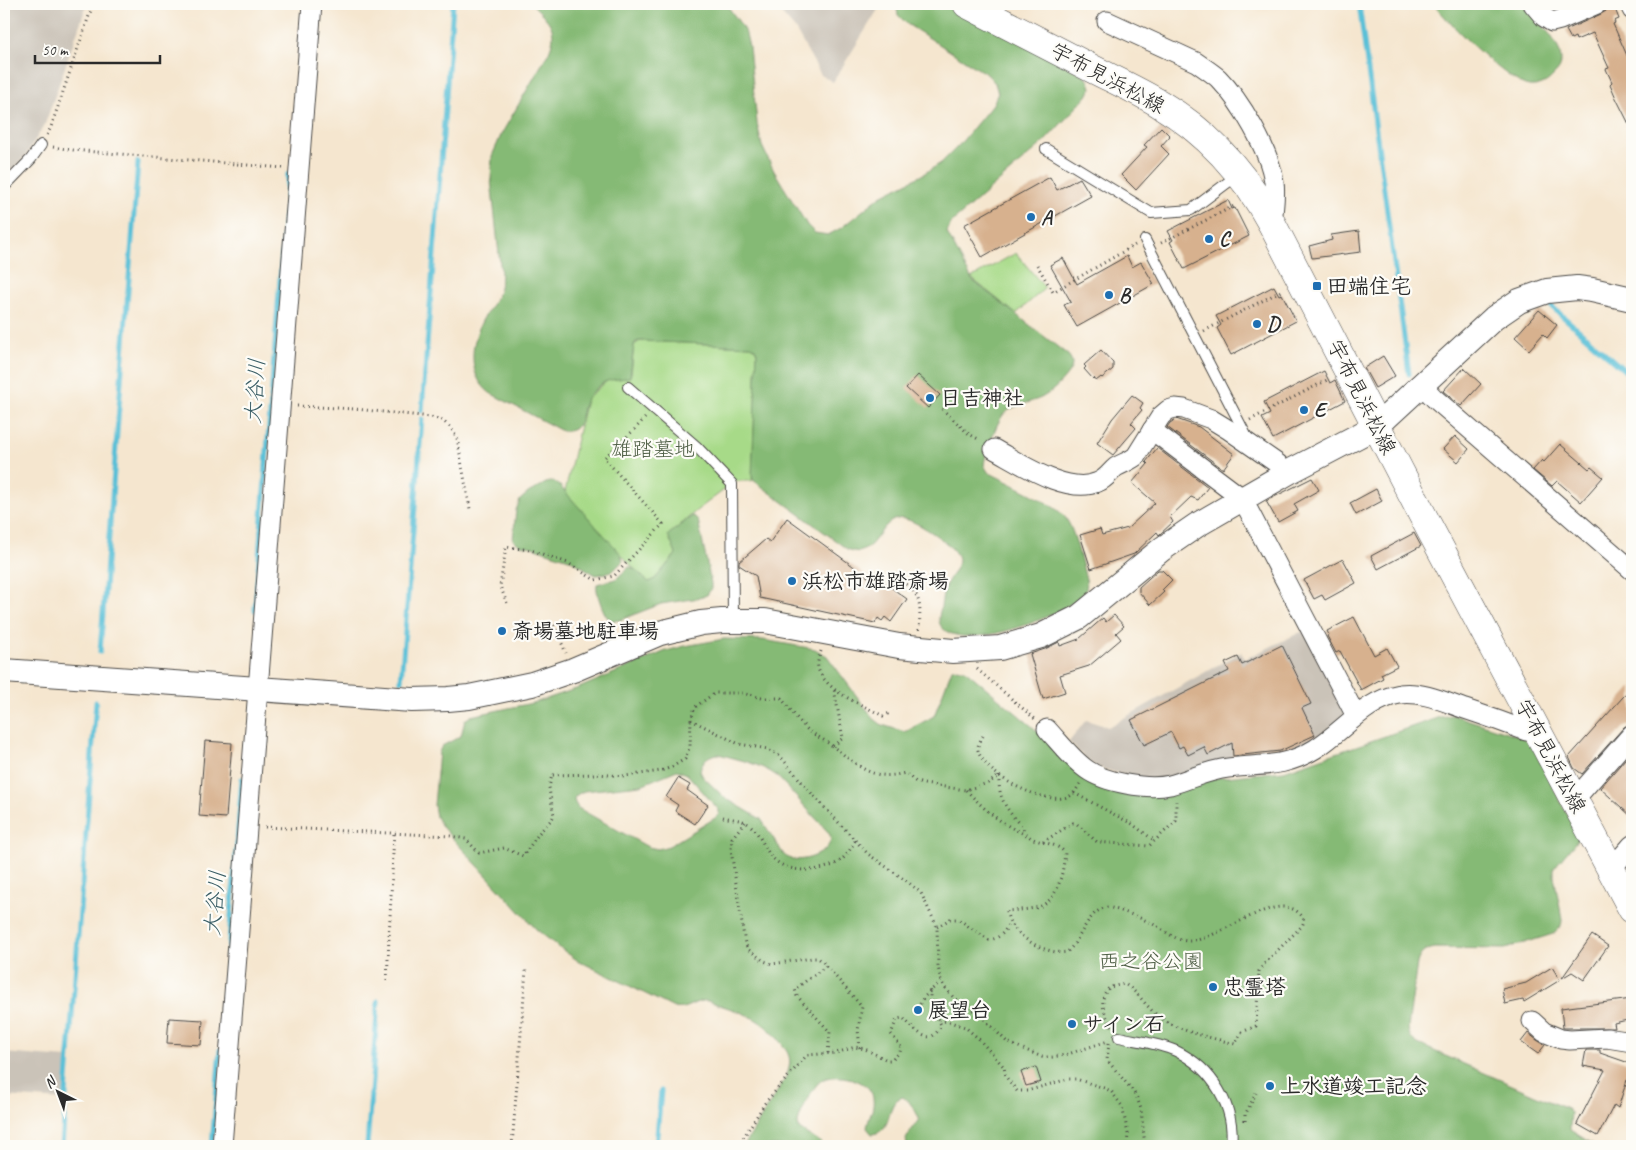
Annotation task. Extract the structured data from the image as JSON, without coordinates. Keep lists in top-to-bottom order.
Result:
{
  "streets": {
    "main road": ["宇布見浜松線"]
  },
  "water": ["大谷川"],
  "parks": ["雄踏墓地", "西之谷公園"],
  "places": {
    "other": [
      "A",
      "C",
      "B",
      "D",
      "日吉神社",
      "E",
      "浜松市雄踏斎場",
      "斎場墓地駐車場",
      "忠霊塔",
      "展望台",
      "サイン石",
      "上水道竣工記念"
    ],
    "transit": ["田端住宅"]
  },
  "scale_bar": "50 m",
  "north": "top left"
}
